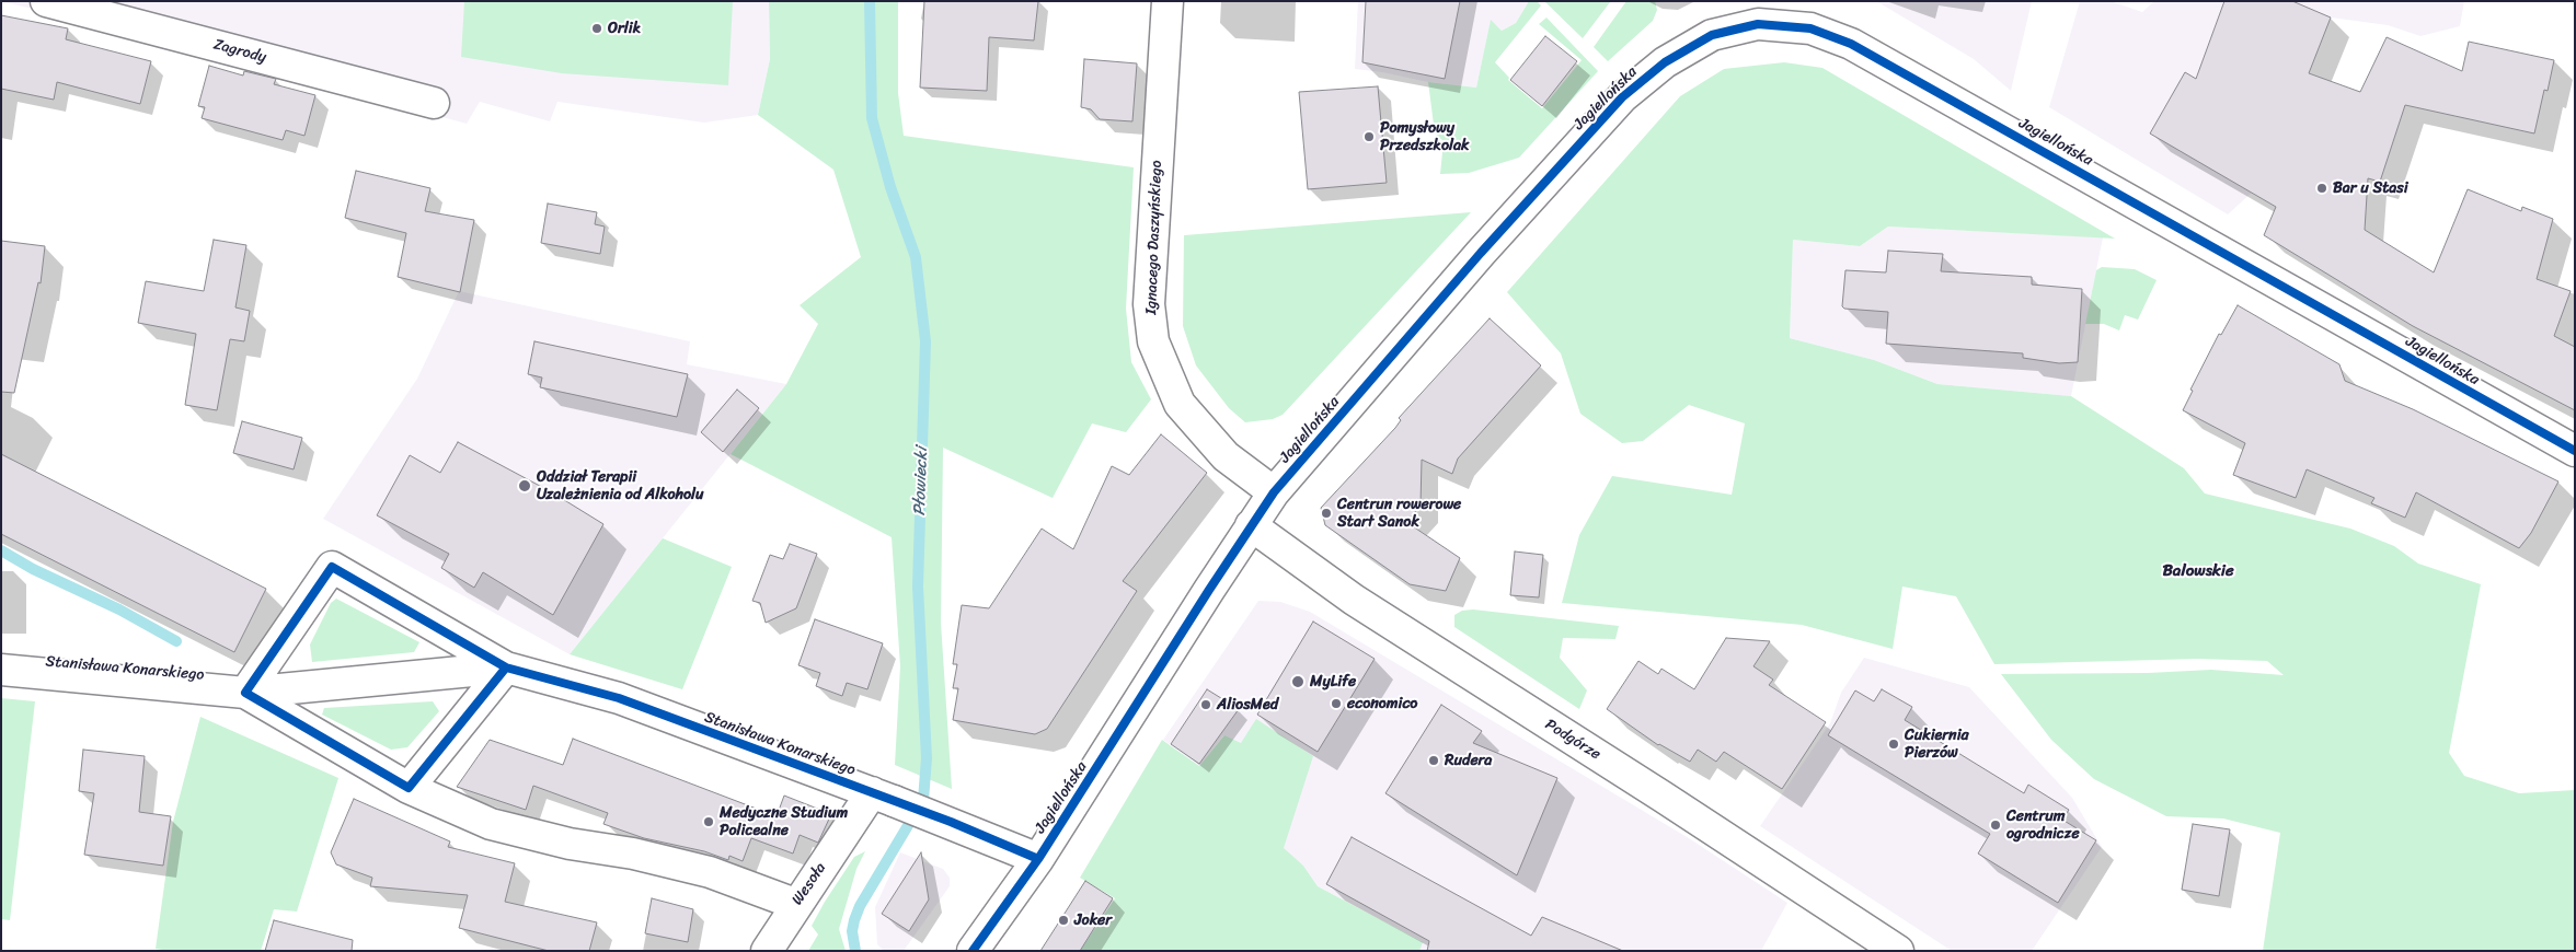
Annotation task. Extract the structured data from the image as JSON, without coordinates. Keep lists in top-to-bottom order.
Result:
{
  "streets": {
    "street": [
      "Zagrody",
      "Jagiellońska",
      "Ignacego Daszyńskiego",
      "Stanisława Konarskiego",
      "Podgórze",
      "Wesoła"
    ]
  },
  "crossings": [
    ["Jagiellońska", "Ignacego Daszyńskiego"],
    ["Jagiellońska", "Stanisława Konarskiego"],
    ["Jagiellońska", "Podgórze"],
    ["Stanisława Konarskiego", "Wesoła"]
  ],
  "districts": ["Balowskie"],
  "water": ["Płowiecki"],
  "places": [
    "Orlik",
    "Pomysłowy Przedszkolak",
    "Bar u Stasi",
    "Oddział Terapii Uzależnienia od Alkoholu",
    "Centrun rowerowe Start Sanok",
    "MyLife",
    "economico",
    "AliosMed",
    "Cukiernia Pierzów",
    "Rudera",
    "Medyczne Studium Policealne",
    "Centrum ogrodnicze",
    "Joker"
  ]
}
